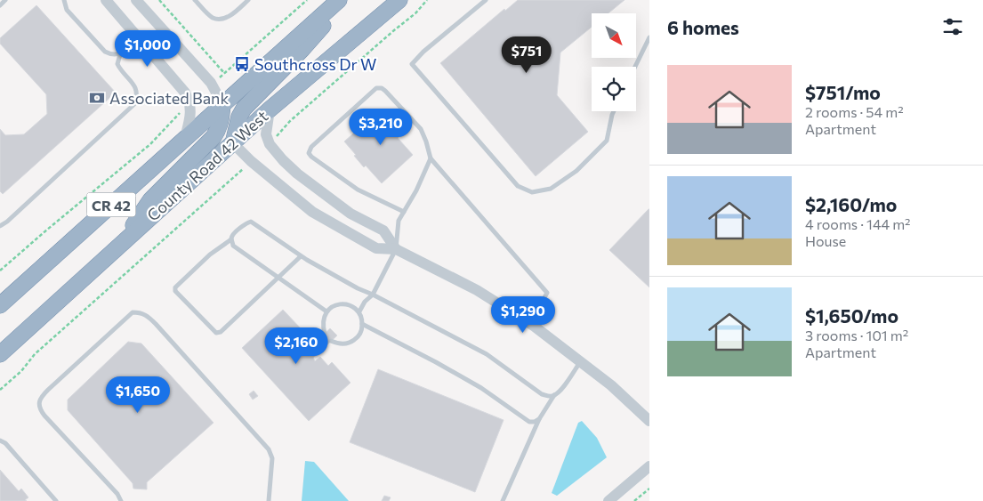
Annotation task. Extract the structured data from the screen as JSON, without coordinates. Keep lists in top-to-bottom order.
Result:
{
  "streets": {
    "highway": ["County Road 42 West", "CR 42"]
  },
  "places": {
    "bus stop": ["Southcross Dr W"],
    "bank": ["Associated Bank"]
  },
  "north": "bottom right",
  "page": {
    "heading": "6 homes",
    "price": [
      "$1,000",
      "$751",
      "$3,210",
      "$1,290",
      "$2,160",
      "$1,650"
    ],
    "list": [
      {
        "name": "$751/mo",
        "note": "2 rooms · 54 m² · Apartment"
      },
      {
        "name": "$2,160/mo",
        "note": "4 rooms · 144 m² · House"
      },
      {
        "name": "$1,650/mo",
        "note": "3 rooms · 101 m² · Apartment"
      }
    ]
  }
}
